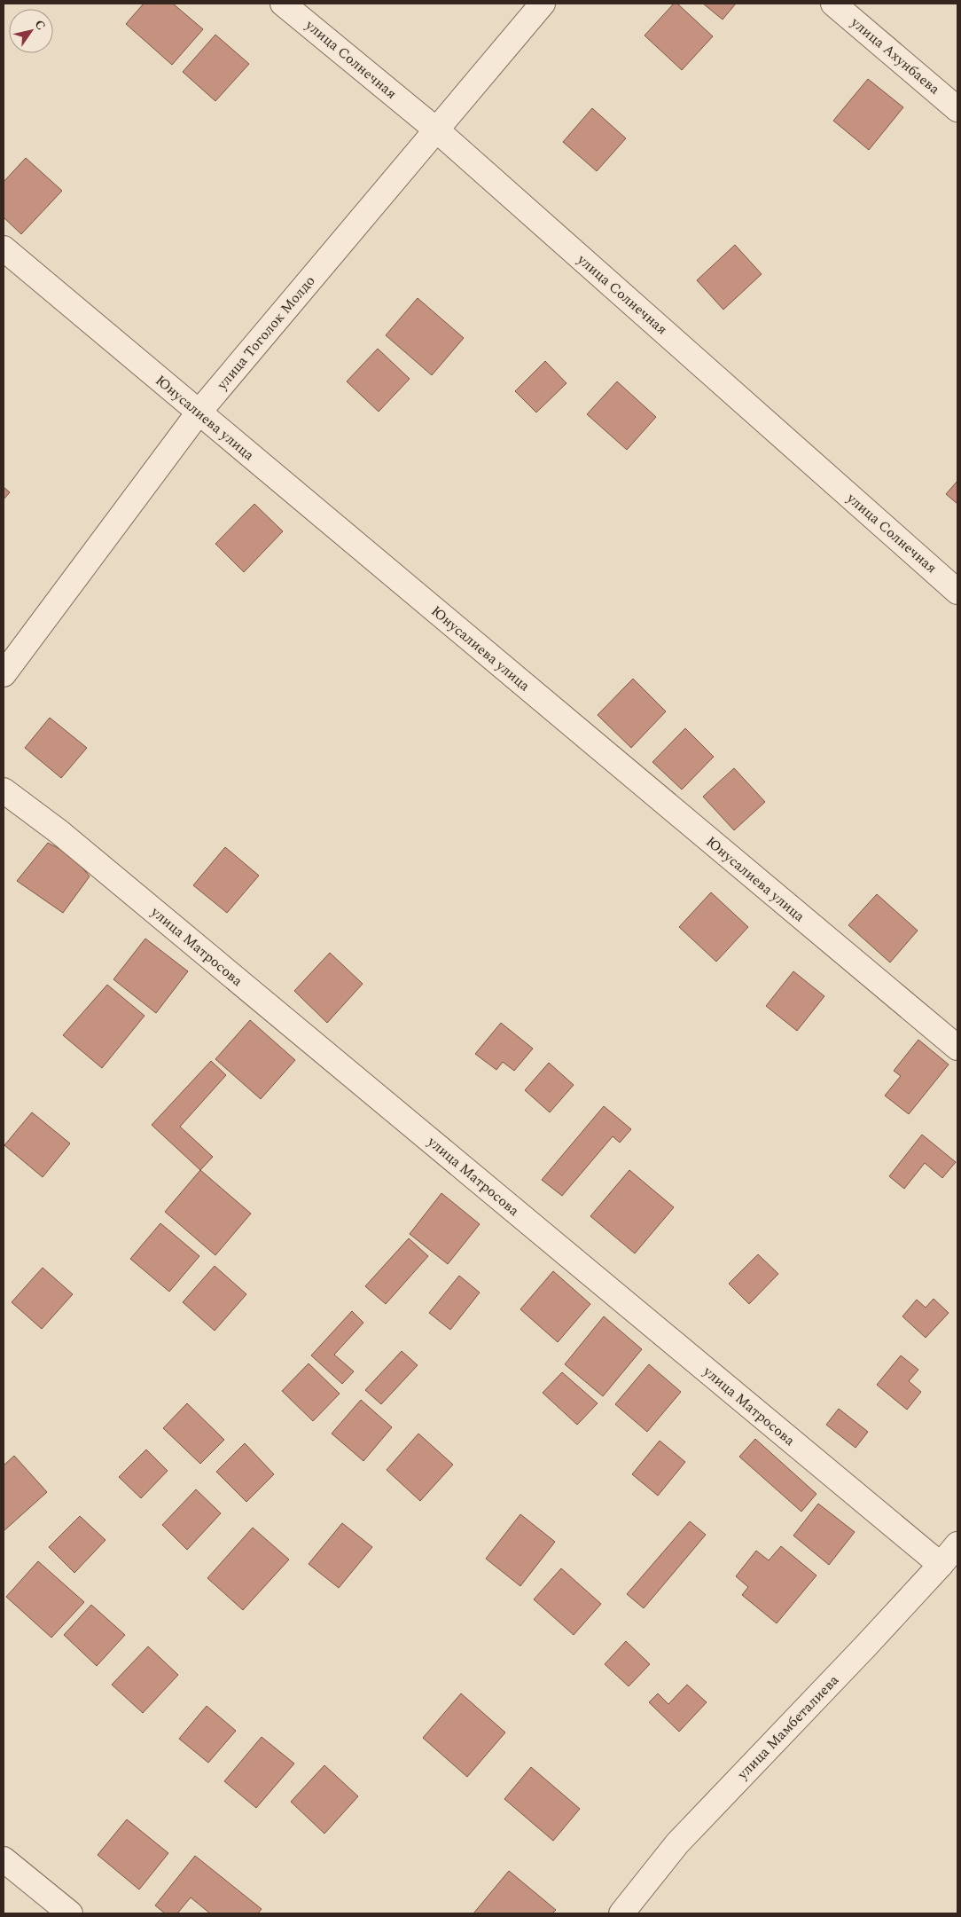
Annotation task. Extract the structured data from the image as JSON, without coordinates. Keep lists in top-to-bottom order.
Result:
{
  "streets": {
    "street": [
      "улица Ахунбаева",
      "улица Солнечная",
      "улица Тоголок Молдо",
      "Юнусалиева улица",
      "улица Матросова",
      "улица Мамбеталиева"
    ]
  },
  "crossings": [
    ["улица Солнечная", "улица Тоголок Молдо"],
    ["улица Тоголок Молдо", "Юнусалиева улица"],
    ["улица Матросова", "улица Мамбеталиева"]
  ],
  "north": "top right"
}
